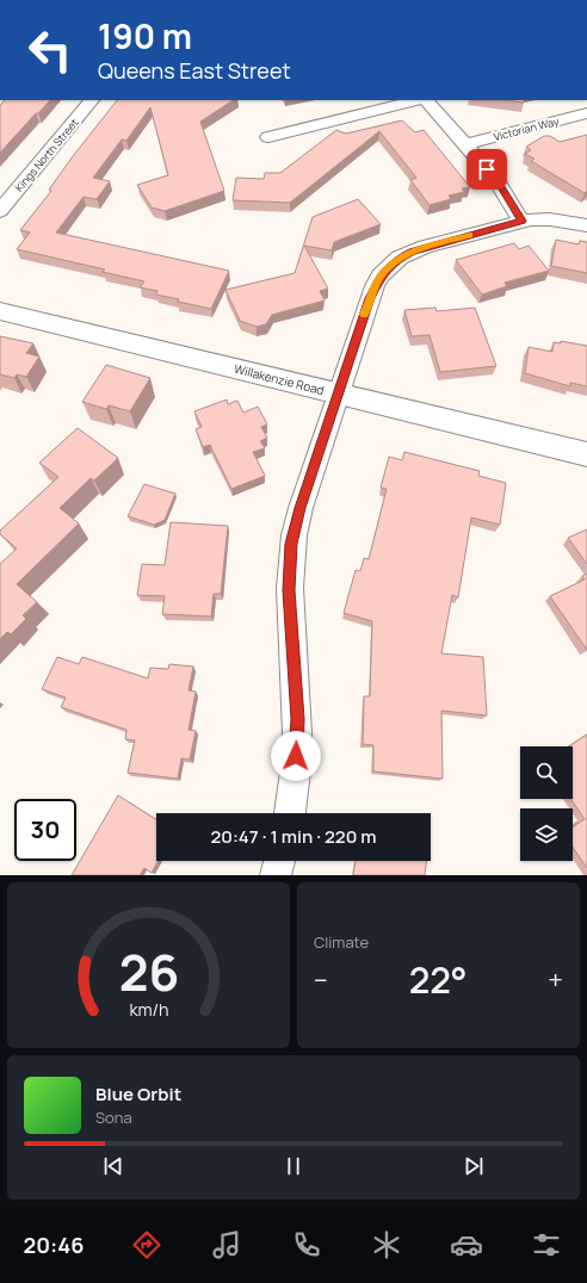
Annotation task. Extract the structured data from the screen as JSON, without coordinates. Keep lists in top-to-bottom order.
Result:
{
  "streets": {
    "street": ["Victorian Way", "Kings North Street", "Willakenzie Road"]
  },
  "page": {
    "turn": ["190 m", "Queens East Street"],
    "limit": "30",
    "trip": "20:47 · 1 min · 220 m",
    "tile": "Climate",
    "heat": ["−", "22°", "+"],
    "song": ["Blue Orbit", "Sona"],
    "tabs": "20:46",
    "gauge": ["26", "km/h"]
  }
}
